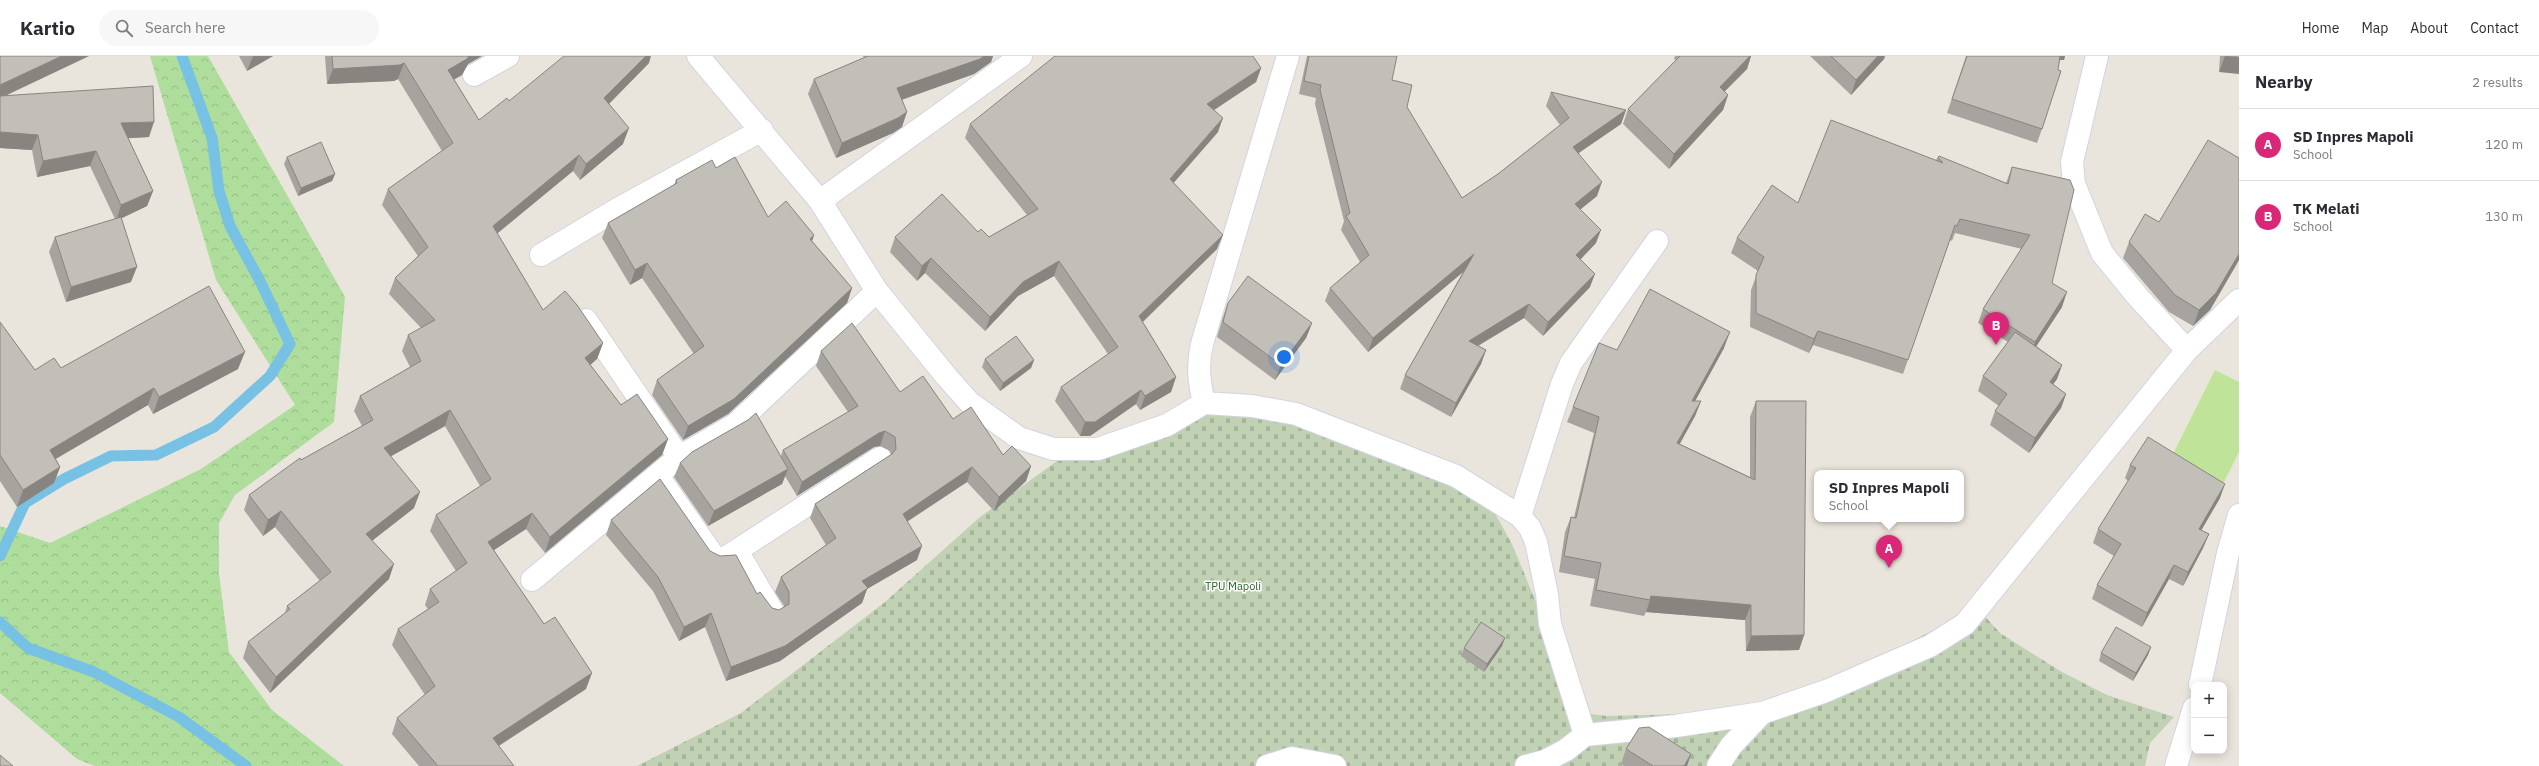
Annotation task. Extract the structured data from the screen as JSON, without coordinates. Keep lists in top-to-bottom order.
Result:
{
  "parks": ["TPU Mapoli"],
  "page": {
    "header": "Kartio",
    "search": "Search here",
    "nav": [
      "Home",
      "Map",
      "About",
      "Contact"
    ],
    "heading": ["Nearby", "2 results"],
    "list": [
      {
        "mark": "A",
        "name": "SD Inpres Mapoli",
        "note": "School",
        "value": "120 m"
      },
      {
        "mark": "B",
        "name": "TK Melati",
        "note": "School",
        "value": "130 m"
      }
    ],
    "pins": ["B", "A"],
    "popup": ["SD Inpres Mapoli", "School"],
    "map_buttons": ["+", "−"]
  }
}
